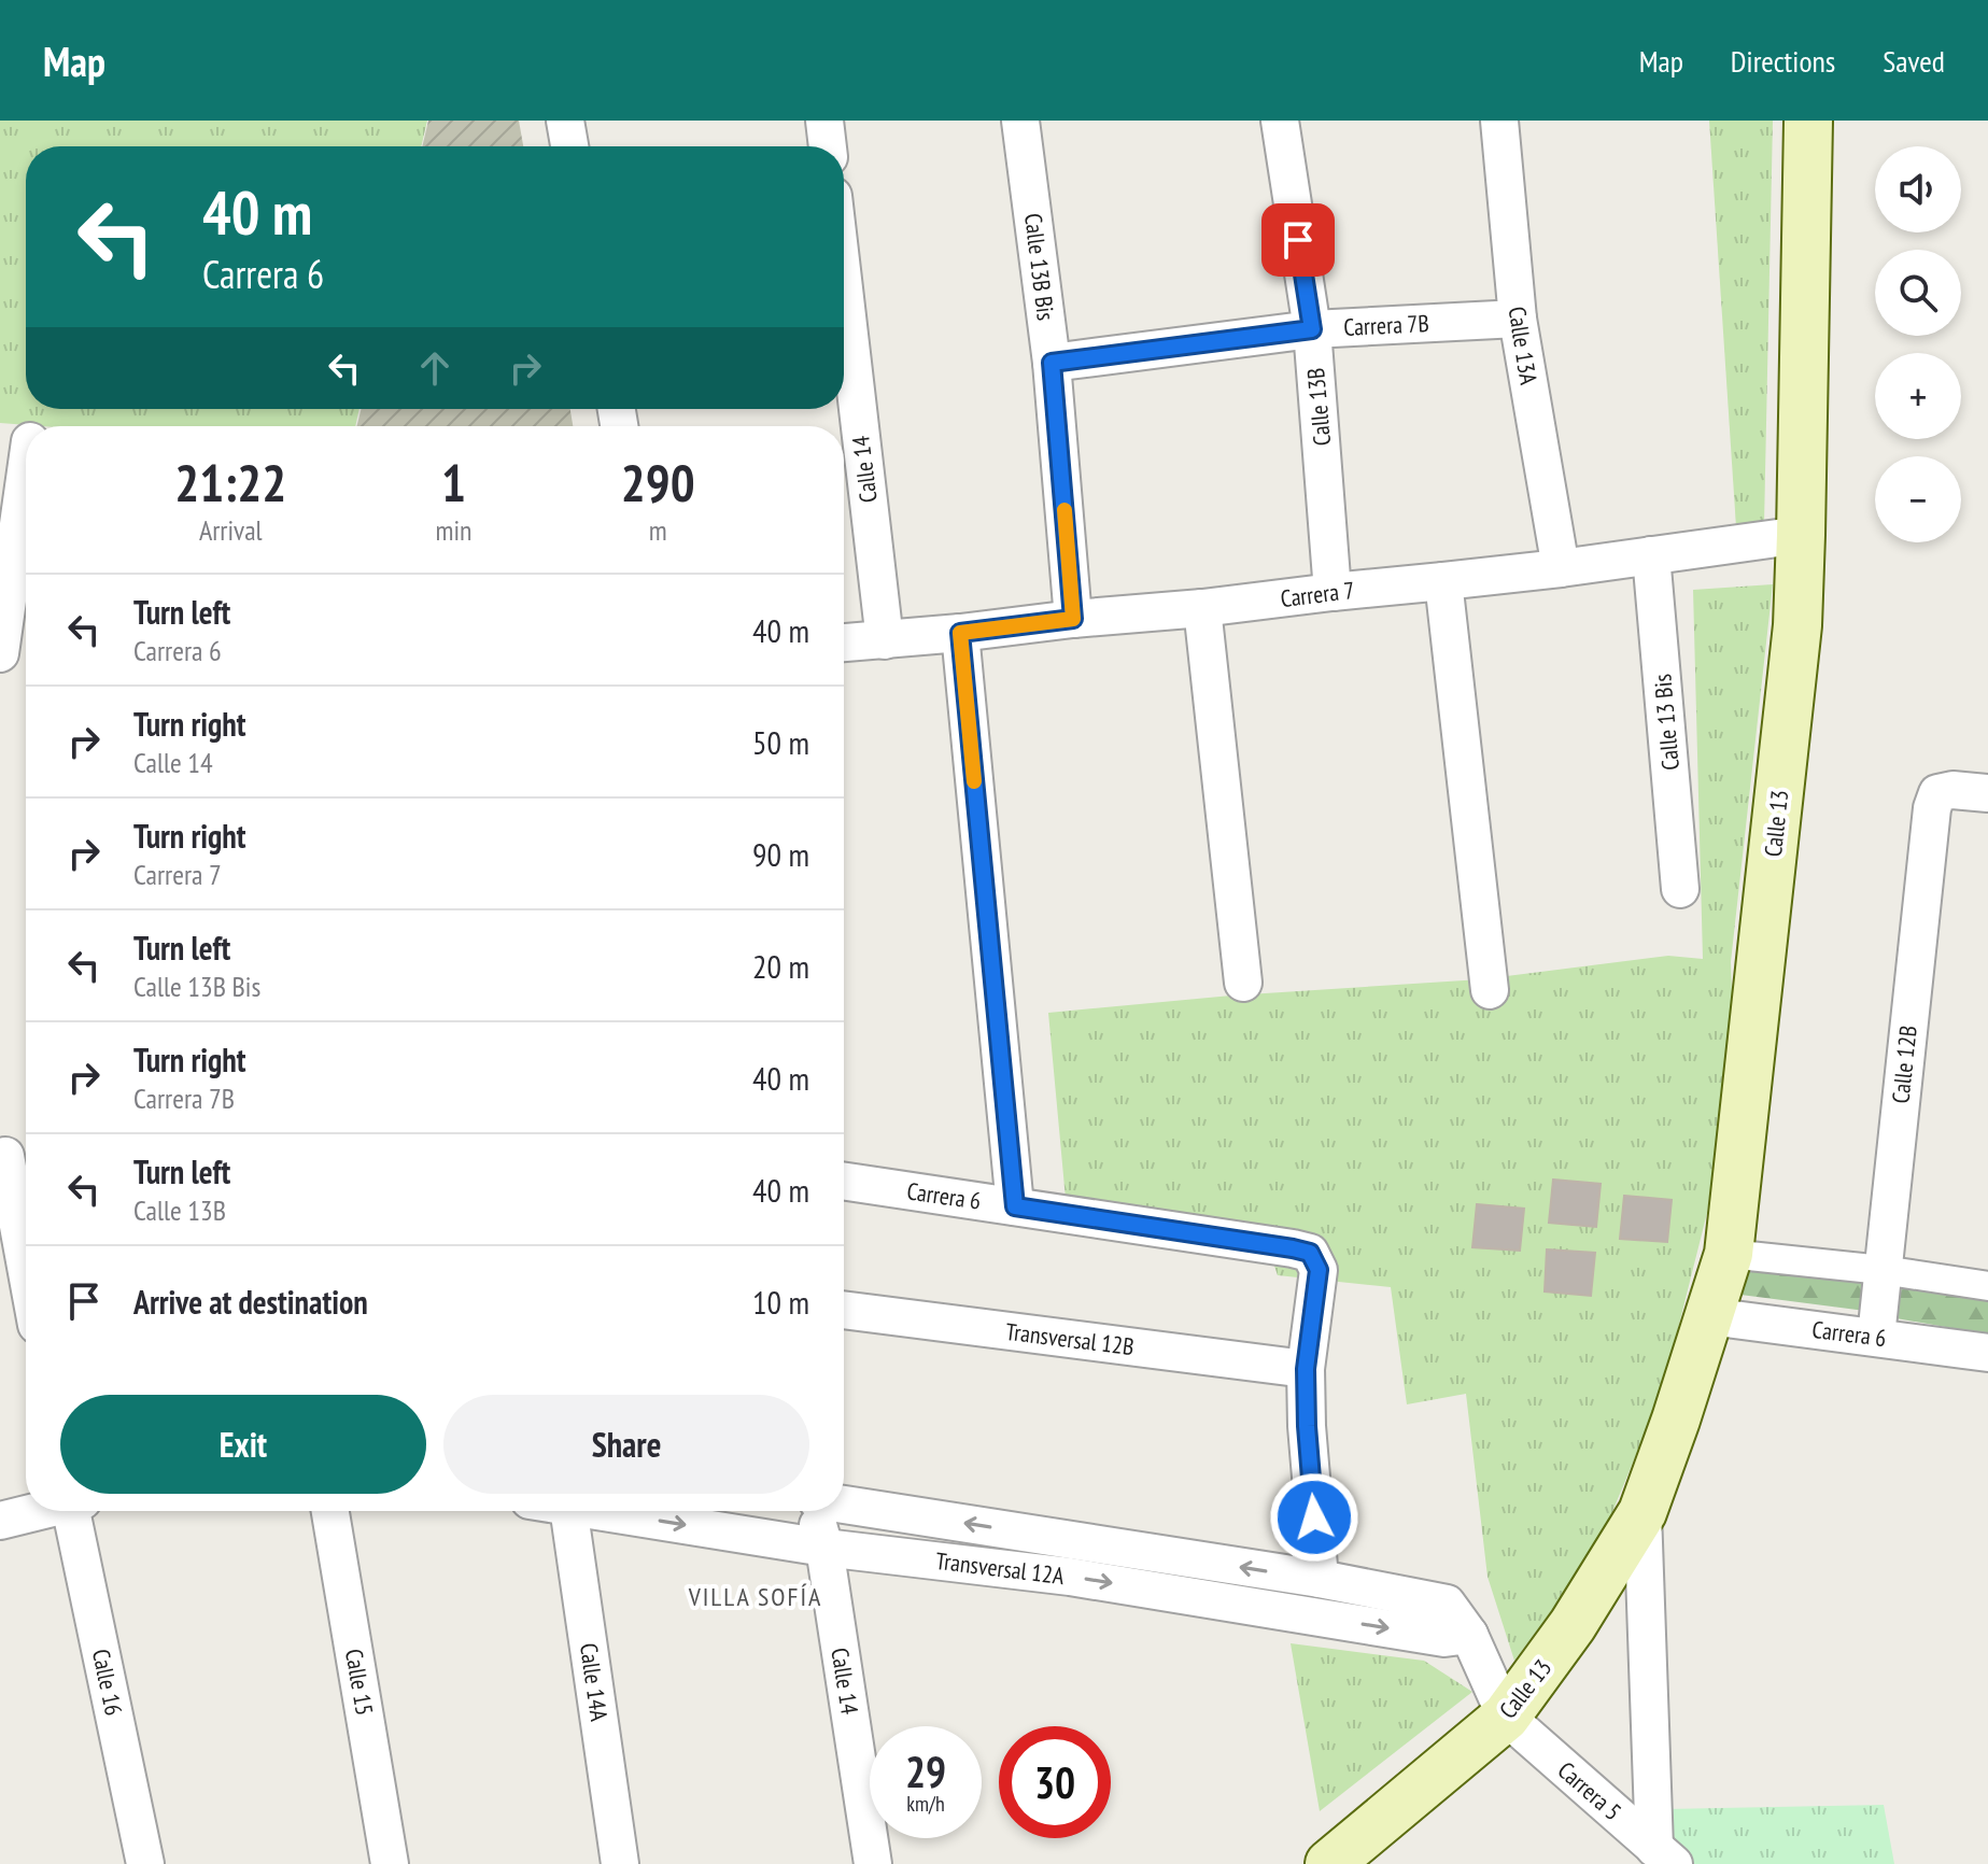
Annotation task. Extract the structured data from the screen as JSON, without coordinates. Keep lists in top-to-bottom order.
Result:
{
  "streets": {
    "main road": ["Calle 13"],
    "street": [
      "Calle 13B Bis",
      "Carrera 7B",
      "Calle 13A",
      "Calle 13B",
      "Calle 14",
      "Carrera 7",
      "Calle 13 Bis",
      "Calle 12B",
      "Carrera 6",
      "Transversal 12B",
      "Transversal 12A",
      "Calle 16",
      "Calle 15",
      "Calle 14A",
      "Carrera 5"
    ]
  },
  "crossings": [
    ["Calle 13B Bis", "Carrera 7B"],
    ["Calle 13B Bis", "Carrera 7"],
    ["Carrera 7B", "Calle 13A"],
    ["Carrera 7B", "Calle 13B"],
    ["Calle 13A", "Carrera 7"],
    ["Calle 13B", "Carrera 7"],
    ["Calle 14", "Carrera 7"],
    ["Calle 14", "Transversal 12A"],
    ["Carrera 7", "Calle 13 Bis"],
    ["Carrera 7", "Calle 13"],
    ["Calle 13", "Carrera 6"],
    ["Calle 13", "Transversal 12A"],
    ["Calle 13", "Carrera 5"],
    ["Calle 12B", "Carrera 6"],
    ["Carrera 6", "Transversal 12B"],
    ["Transversal 12A", "Carrera 5"]
  ],
  "districts": ["VILLA SOFÍA"],
  "page": {
    "header": "Map",
    "nav": ["Map", "Directions", "Saved"],
    "map_buttons": ["+", "−"],
    "turn": ["40 m", "Carrera 6"],
    "eta": [
      "21:22",
      "Arrival",
      "1",
      "min",
      "290",
      "m"
    ],
    "list": [
      {
        "name": "Turn left",
        "note": "Carrera 6",
        "value": "40 m"
      },
      {
        "name": "Turn right",
        "note": "Calle 14",
        "value": "50 m"
      },
      {
        "name": "Turn right",
        "note": "Carrera 7",
        "value": "90 m"
      },
      {
        "name": "Turn left",
        "note": "Calle 13B Bis",
        "value": "20 m"
      },
      {
        "name": "Turn right",
        "note": "Carrera 7B",
        "value": "40 m"
      },
      {
        "name": "Turn left",
        "note": "Calle 13B",
        "value": "40 m"
      },
      {
        "name": "Arrive at destination",
        "value": "10 m"
      }
    ],
    "buttons": ["Exit", "Share"],
    "speed": "29 km/h",
    "limit": "30"
  }
}
